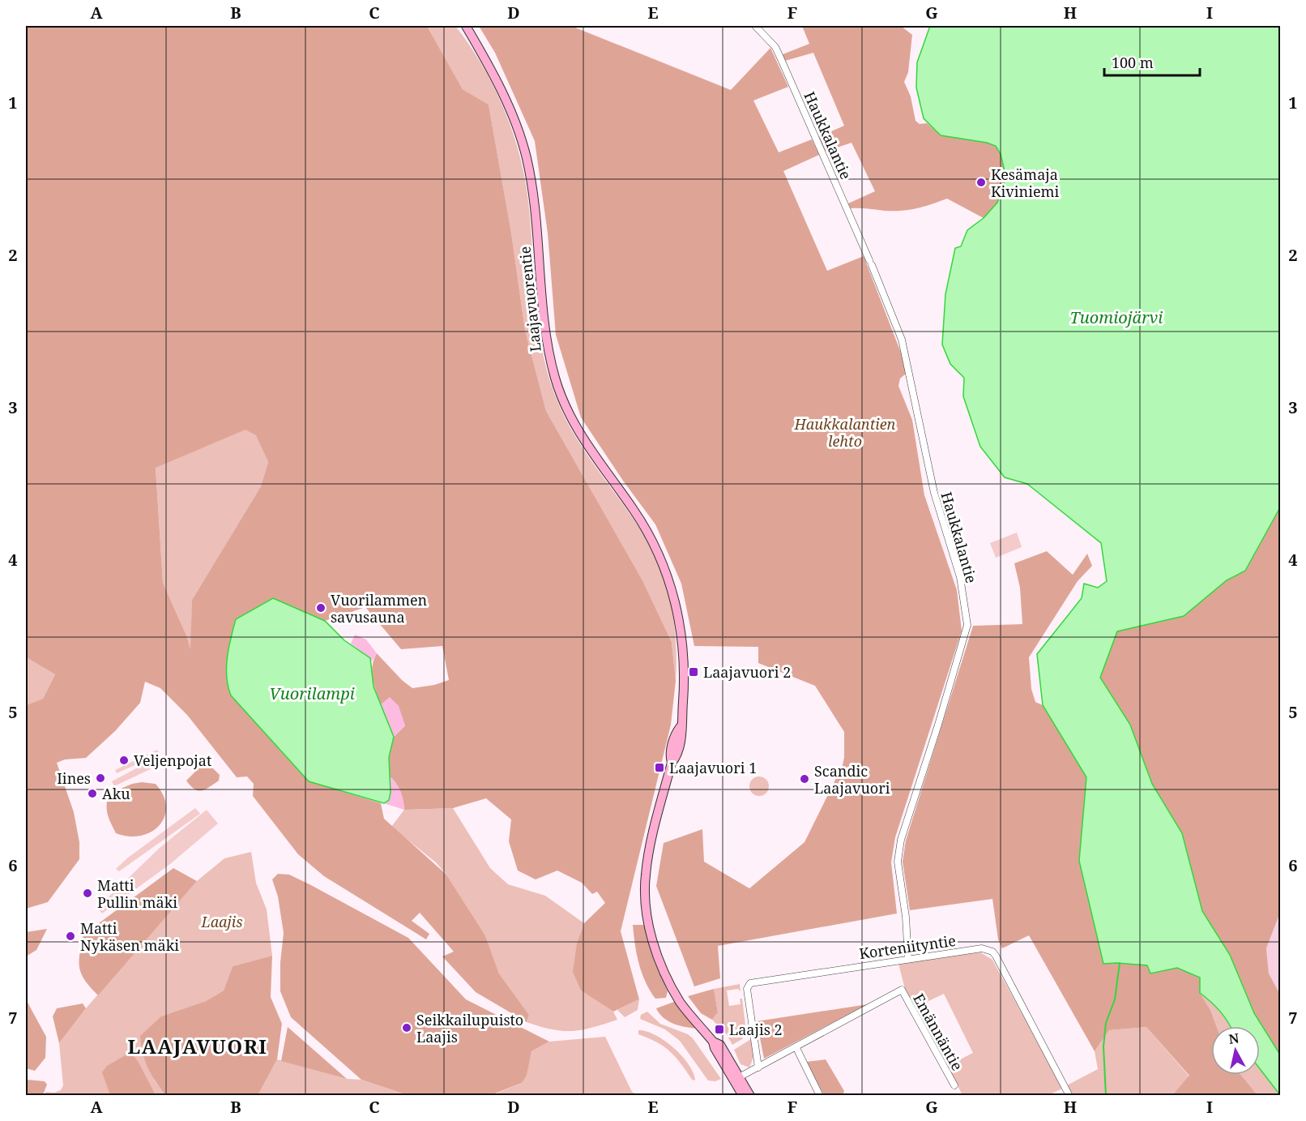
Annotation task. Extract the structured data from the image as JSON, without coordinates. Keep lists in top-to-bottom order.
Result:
{
  "streets": {
    "street": [
      "Haukkalantie",
      "Laajavuorentie",
      "Korteniityntie",
      "Emännäntie"
    ]
  },
  "crossings": [
    ["Haukkalantie", "Korteniityntie"]
  ],
  "districts": ["LAAJAVUORI"],
  "water": ["Tuomiojärvi", "Vuorilampi"],
  "parks": ["Haukkalantien lehto", "Laajis"],
  "places": {
    "other": [
      "Kesämaja Kiviniemi",
      "Vuorilammen savusauna",
      "Veljenpojat",
      "Iines",
      "Scandic Laajavuori",
      "Aku",
      "Matti Pullin mäki",
      "Matti Nykäsen mäki",
      "Seikkailupuisto Laajis"
    ],
    "transit": ["Laajavuori 2", "Laajavuori 1", "Laajis 2"]
  },
  "scale_bar": "100 m",
  "north": "top",
  "grid": {
    "columns": [
      "A",
      "B",
      "C",
      "D",
      "E",
      "F",
      "G",
      "H",
      "I"
    ],
    "rows": [
      "1",
      "2",
      "3",
      "4",
      "5",
      "6",
      "7"
    ]
  }
}
